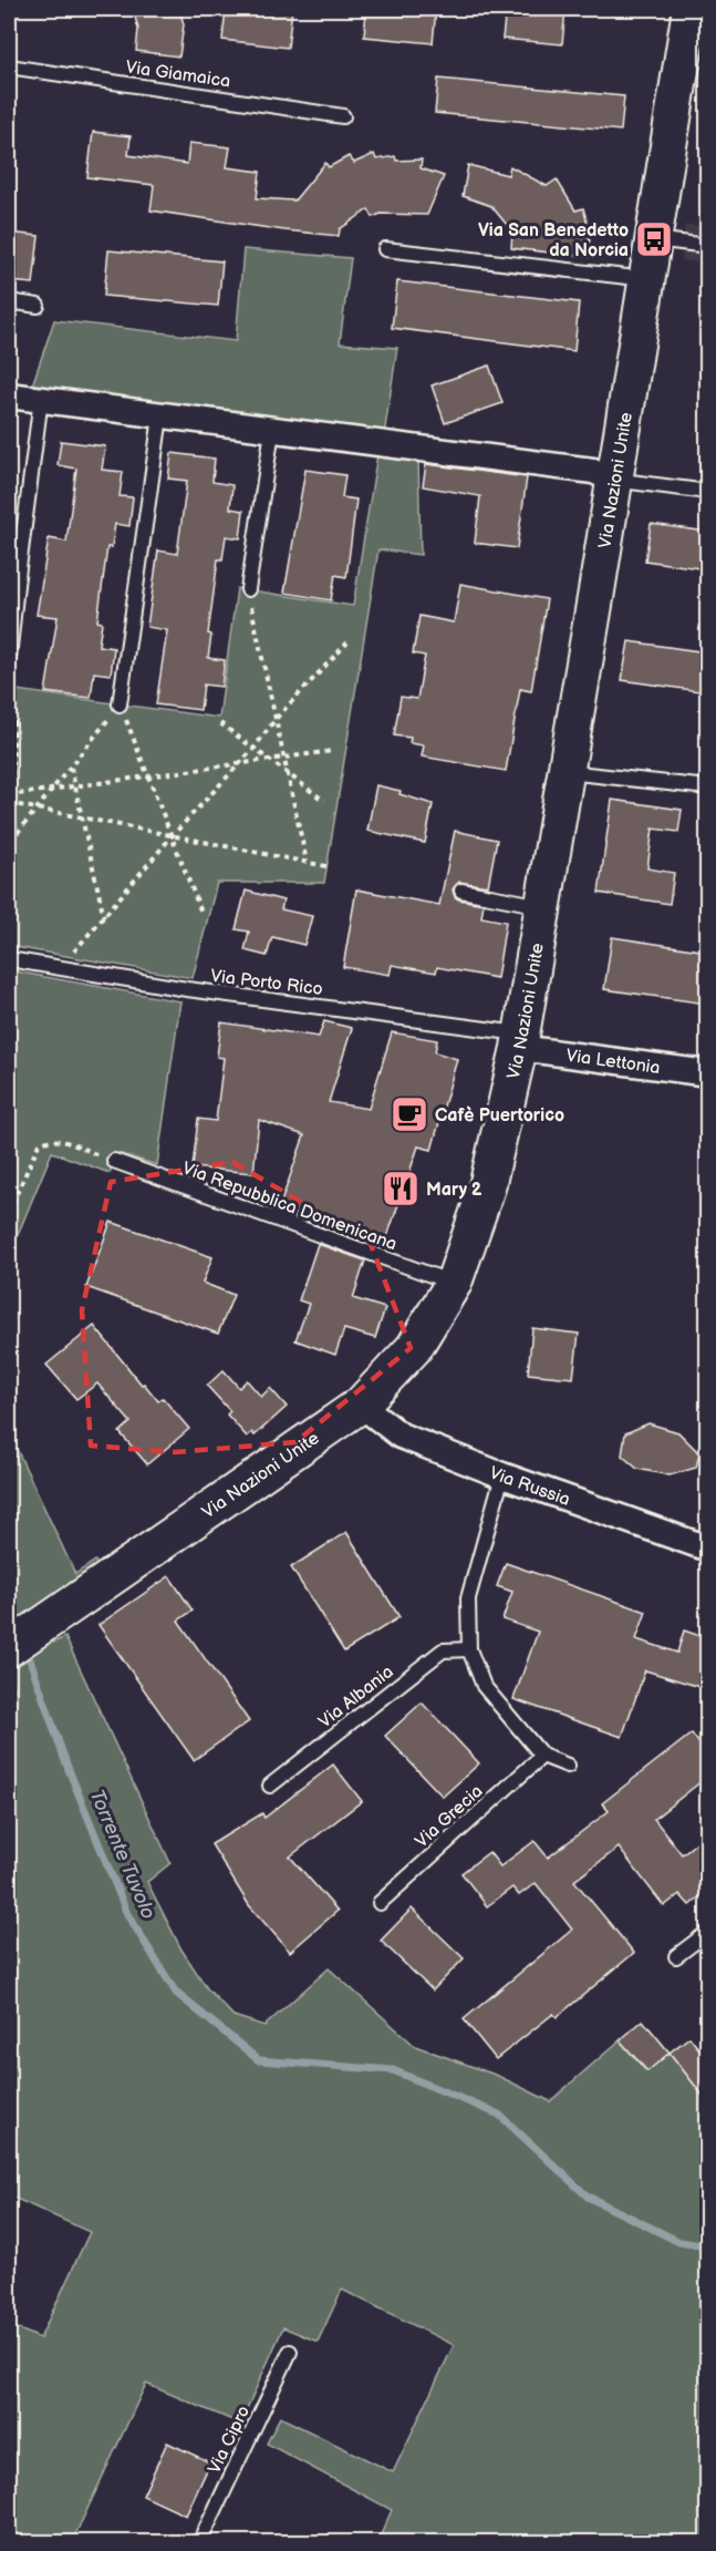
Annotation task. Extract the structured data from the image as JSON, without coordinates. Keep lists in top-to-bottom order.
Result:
{
  "streets": {
    "street": ["Via Nazioni Unite", "Via Lettonia", "Via Russia"],
    "lane": [
      "Via Giamaica",
      "Via Porto Rico",
      "Via Repubblica Domenicana",
      "Via Albania",
      "Via Grecia",
      "Via Cipro"
    ]
  },
  "crossings": [
    ["Via Nazioni Unite", "Via Porto Rico"],
    ["Via Nazioni Unite", "Via Lettonia"],
    ["Via Nazioni Unite", "Via Repubblica Domenicana"],
    ["Via Nazioni Unite", "Via Russia"],
    ["Via Porto Rico", "Via Lettonia"]
  ],
  "water": ["Torrente Tuvolo"],
  "places": {
    "bus stop": ["Via San Benedetto da Norcia"],
    "cafe": ["Cafè Puertorico"],
    "restaurant": ["Mary 2"]
  }
}
